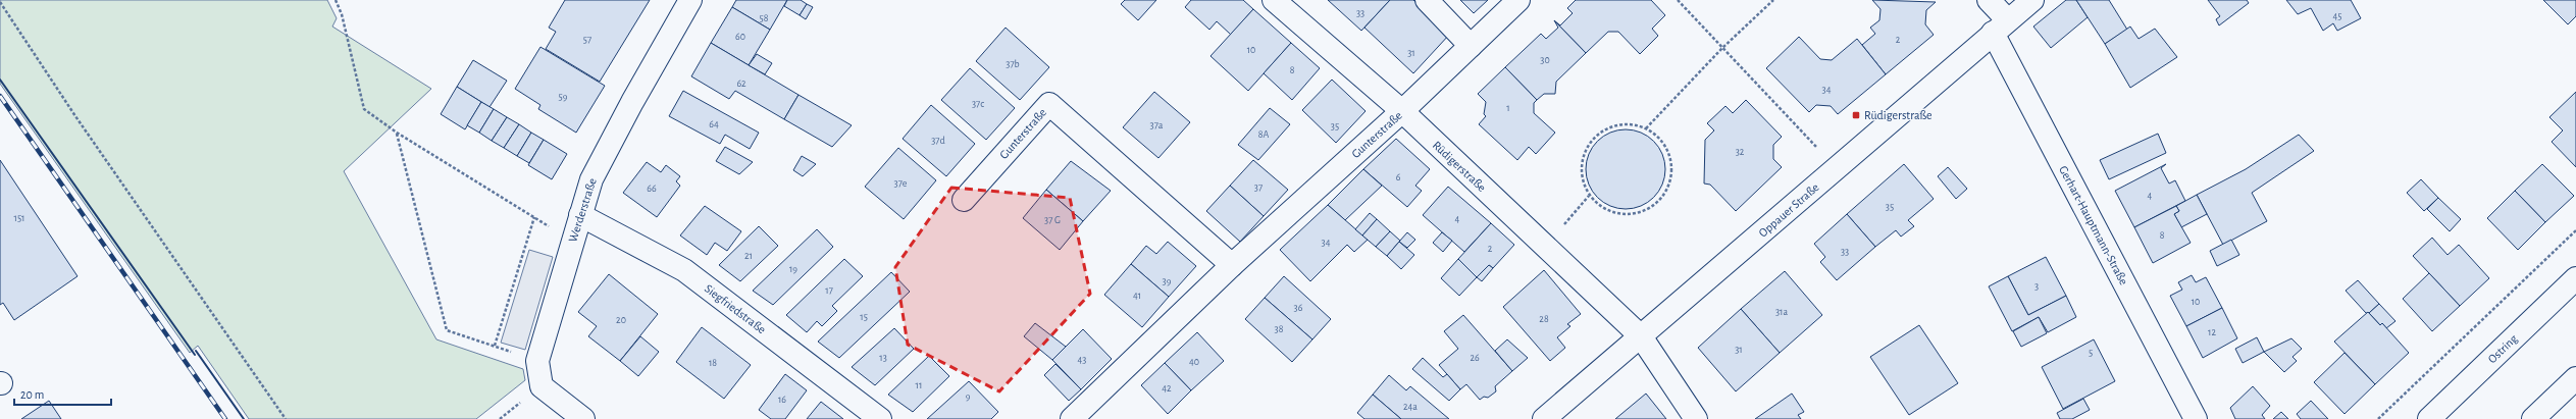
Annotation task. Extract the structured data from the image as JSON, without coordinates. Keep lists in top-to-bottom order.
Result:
{
  "streets": {
    "street": [
      "Gunterstraße",
      "Rüdigerstraße",
      "Werderstraße",
      "Oppauer Straße",
      "Gerhart-Hauptmann-Straße",
      "Siegfriedstraße",
      "Ostring"
    ]
  },
  "crossings": [
    ["Gunterstraße", "Rüdigerstraße"],
    ["Rüdigerstraße", "Oppauer Straße"],
    ["Werderstraße", "Siegfriedstraße"],
    ["Oppauer Straße", "Gerhart-Hauptmann-Straße"]
  ],
  "places": {
    "transit": ["Rüdigerstraße"]
  },
  "house_numbers": [
    "33",
    "45",
    "58",
    "60",
    "57",
    "2",
    "10",
    "31",
    "30",
    "37b",
    "8",
    "62",
    "34",
    "59",
    "37c",
    "1",
    "64",
    "37a",
    "35",
    "8A",
    "37d",
    "32",
    "6",
    "37e",
    "37",
    "66",
    "4",
    "35",
    "151",
    "4",
    "37 G",
    "8",
    "34",
    "2",
    "33",
    "21",
    "19",
    "39",
    "3",
    "17",
    "41",
    "10",
    "36",
    "31a",
    "15",
    "28",
    "20",
    "38",
    "12",
    "31",
    "5",
    "13",
    "26",
    "43",
    "40",
    "18",
    "11",
    "42",
    "9",
    "16",
    "24a"
  ],
  "scale_bar": "20 m"
}
